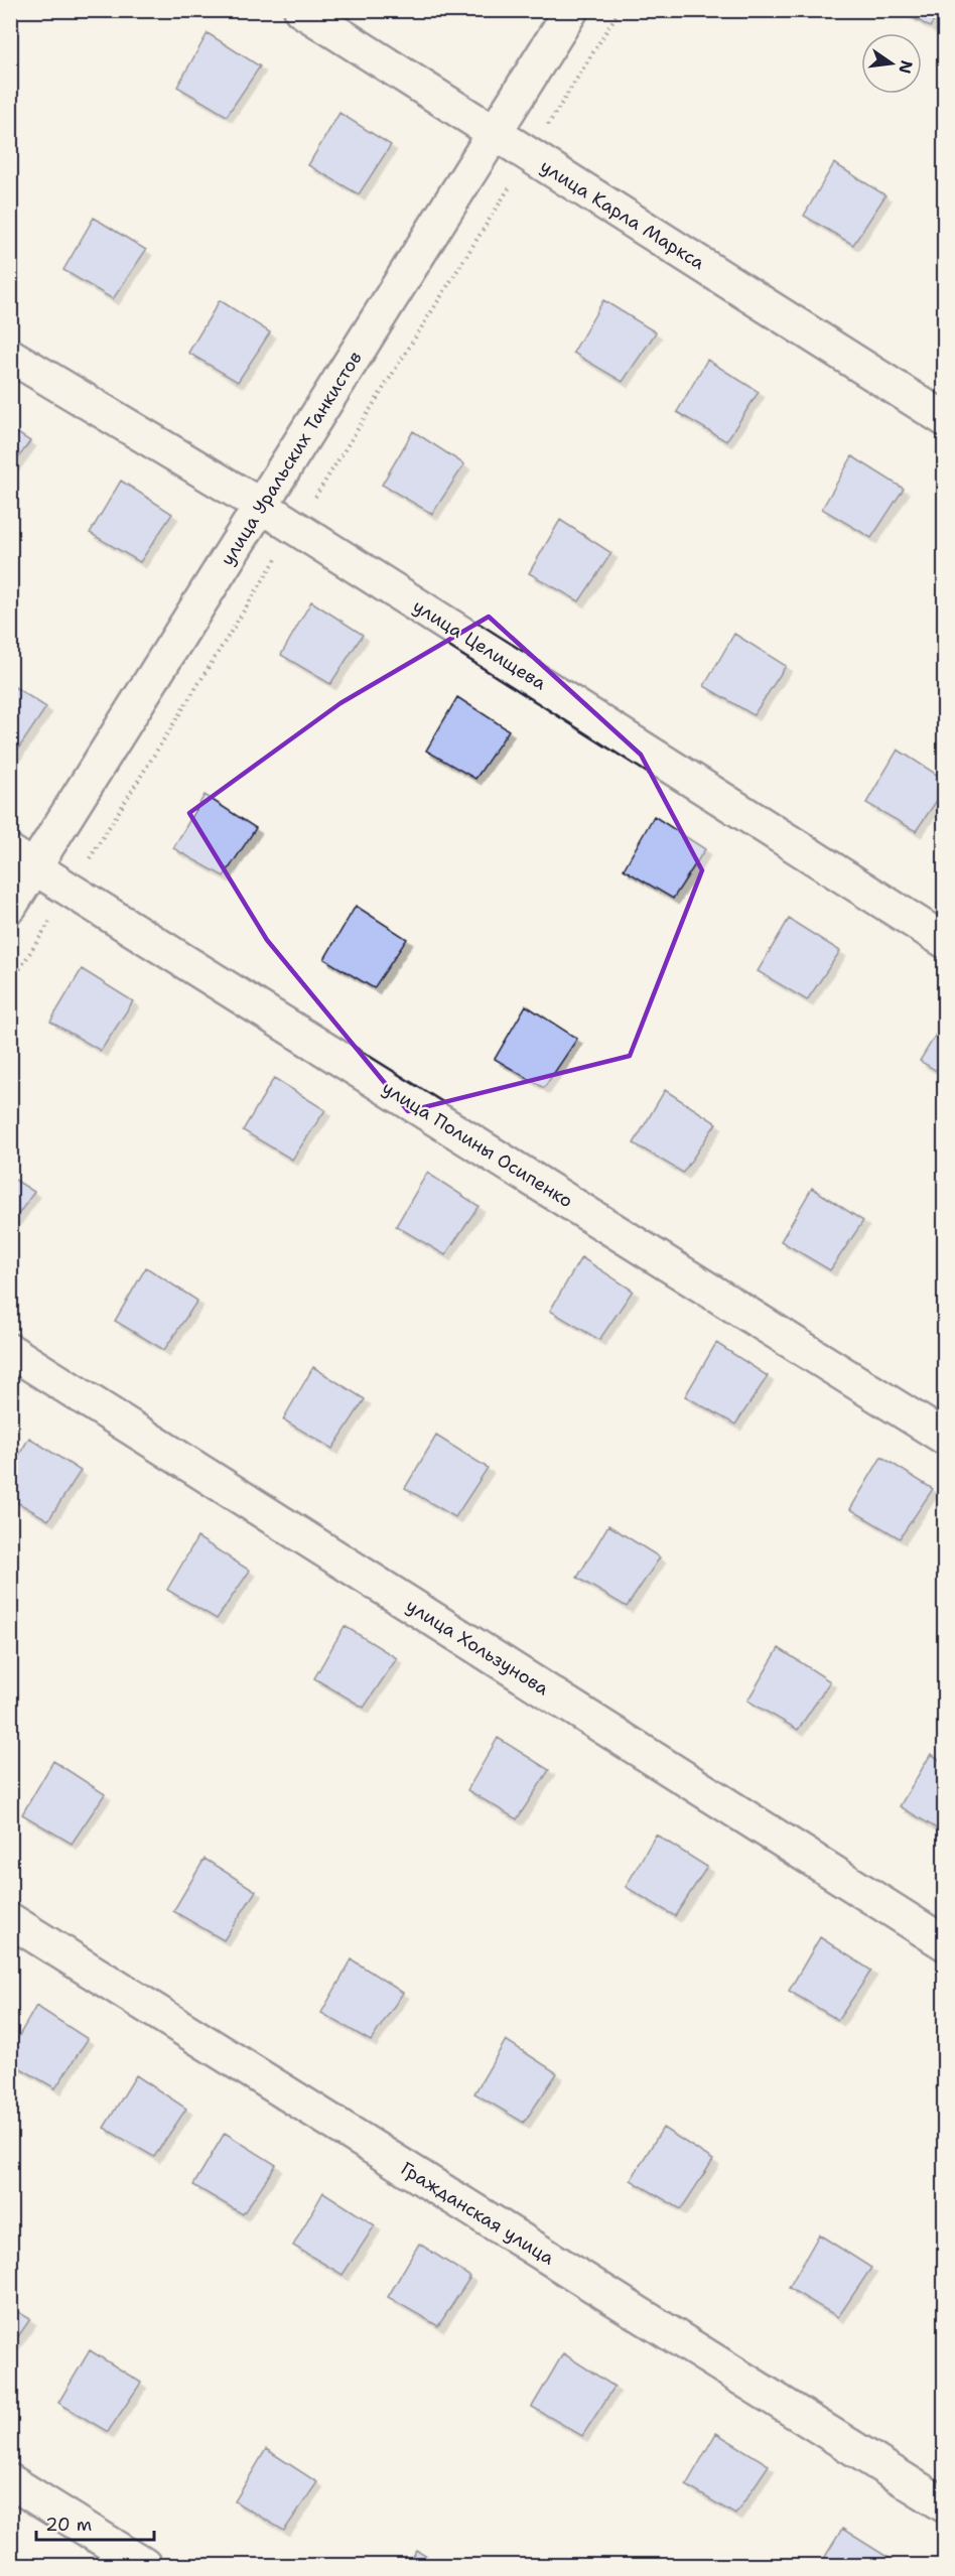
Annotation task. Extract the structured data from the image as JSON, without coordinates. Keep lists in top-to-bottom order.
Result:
{
  "streets": {
    "street": [
      "улица Карла Маркса",
      "улица Уральских Танкистов",
      "улица Целищева",
      "улица Полины Осипенко",
      "улица Хользунова",
      "Гражданская улица"
    ]
  },
  "crossings": [
    ["улица Карла Маркса", "улица Уральских Танкистов"],
    ["улица Уральских Танкистов", "улица Целищева"],
    ["улица Уральских Танкистов", "улица Полины Осипенко"]
  ],
  "scale_bar": "20 m",
  "north": "right"
}
